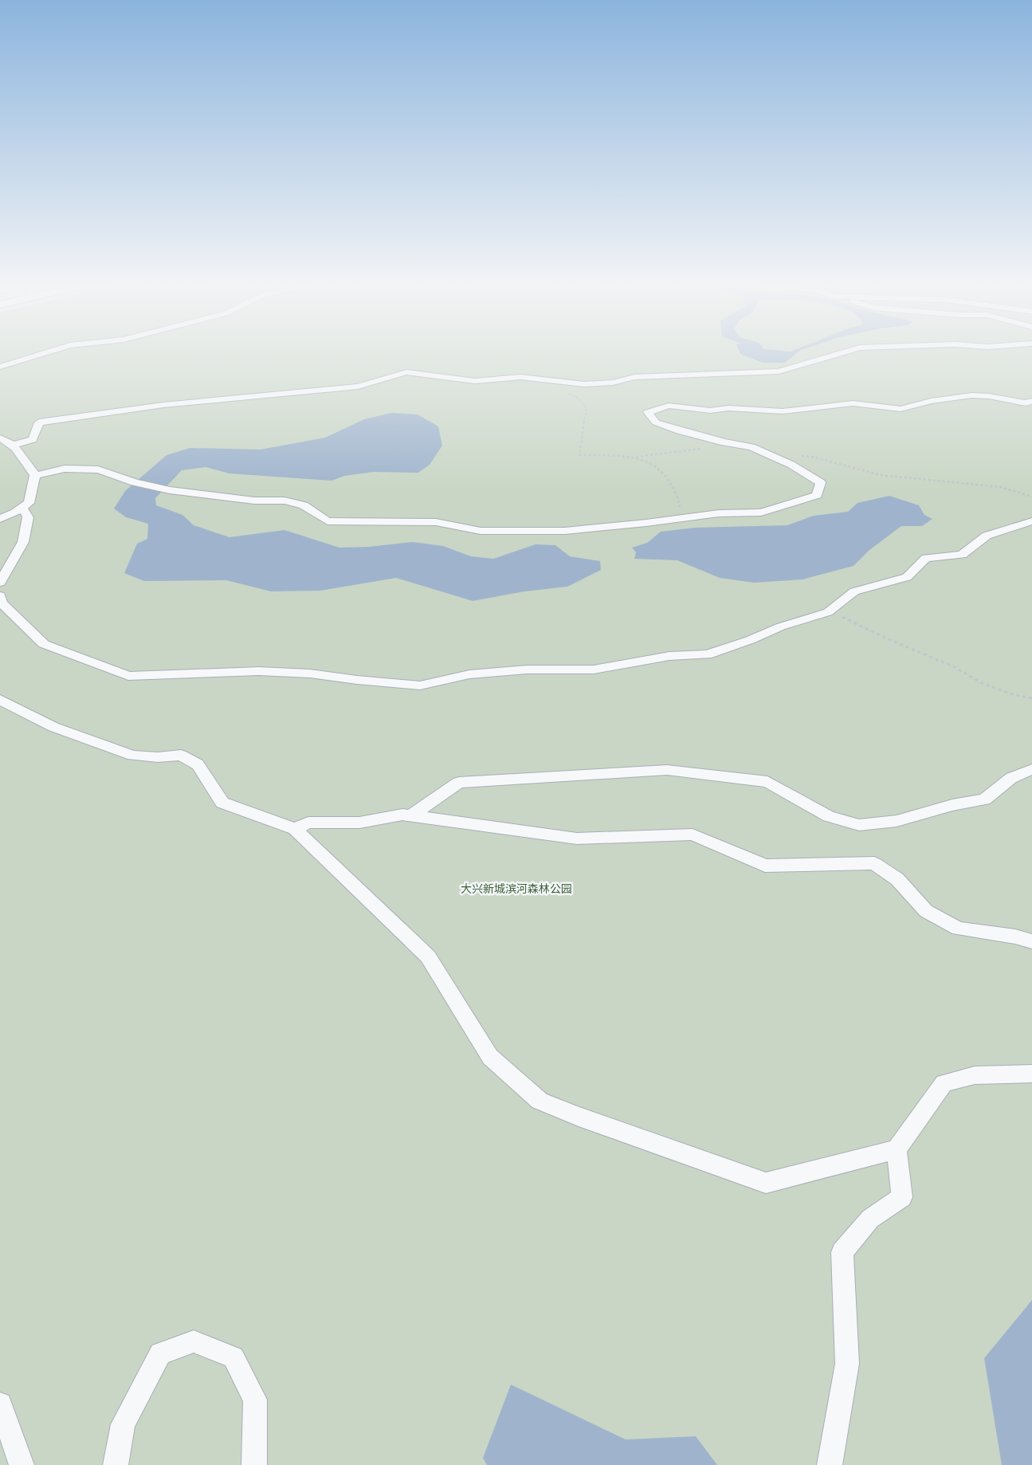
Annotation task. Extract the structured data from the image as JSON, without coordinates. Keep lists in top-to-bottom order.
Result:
{
  "parks": ["大兴新城滨河森林公园"]
}
